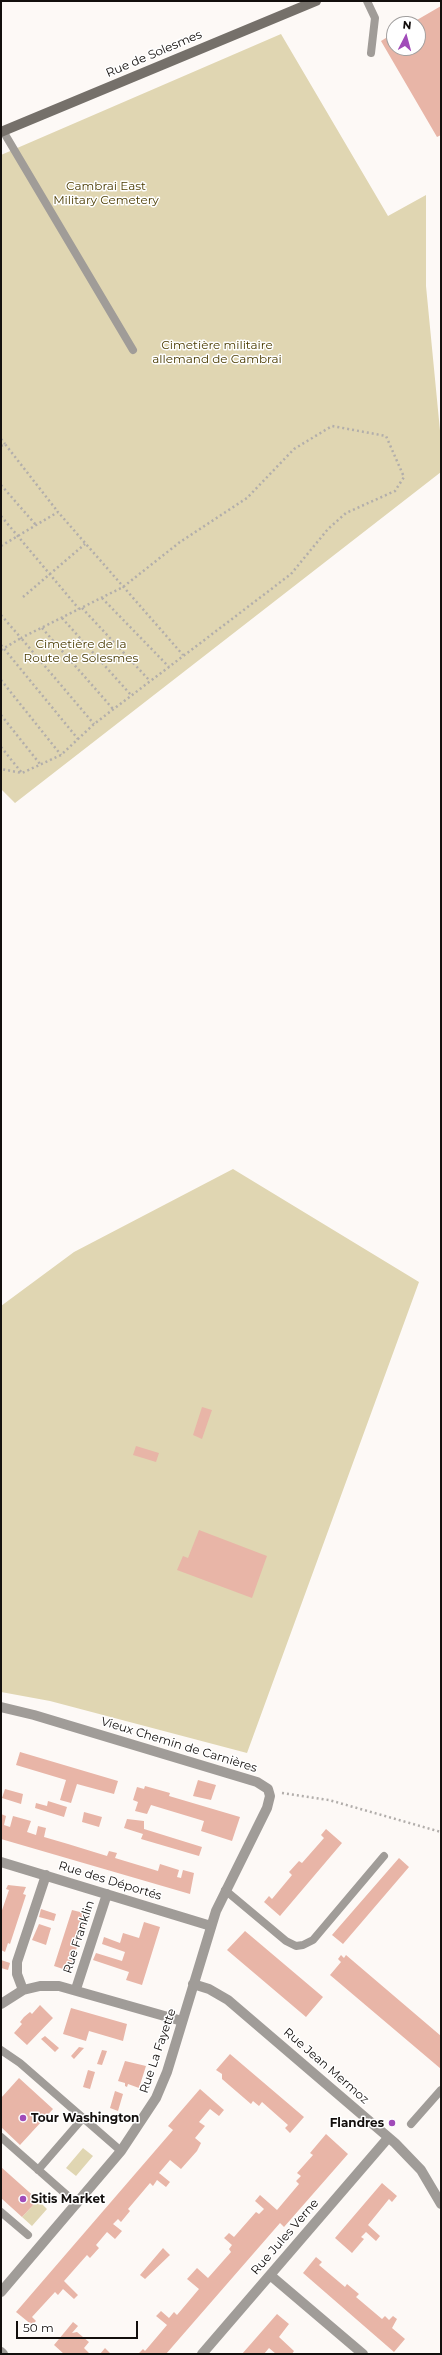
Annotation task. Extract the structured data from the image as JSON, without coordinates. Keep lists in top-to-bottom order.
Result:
{
  "streets": {
    "main road": ["Rue de Solesmes"],
    "street": [
      "Vieux Chemin de Carnières",
      "Rue des Déportés",
      "Rue Franklin",
      "Rue La Fayette",
      "Rue Jean Mermoz",
      "Rue Jules Verne"
    ]
  },
  "crossings": [
    ["Vieux Chemin de Carnières", "Rue La Fayette"],
    ["Rue des Déportés", "Rue Franklin"],
    ["Rue des Déportés", "Rue La Fayette"],
    ["Rue La Fayette", "Rue Jean Mermoz"],
    ["Rue Jean Mermoz", "Rue Jules Verne"]
  ],
  "parks": ["Cambrai East Military Cemetery", "Cimetière militaire allemand de Cambrai", "Cimetière de la Route de Solesmes"],
  "places": ["Tour Washington", "Flandres", "Sitis Market"],
  "scale_bar": "50 m",
  "north": "top"
}
